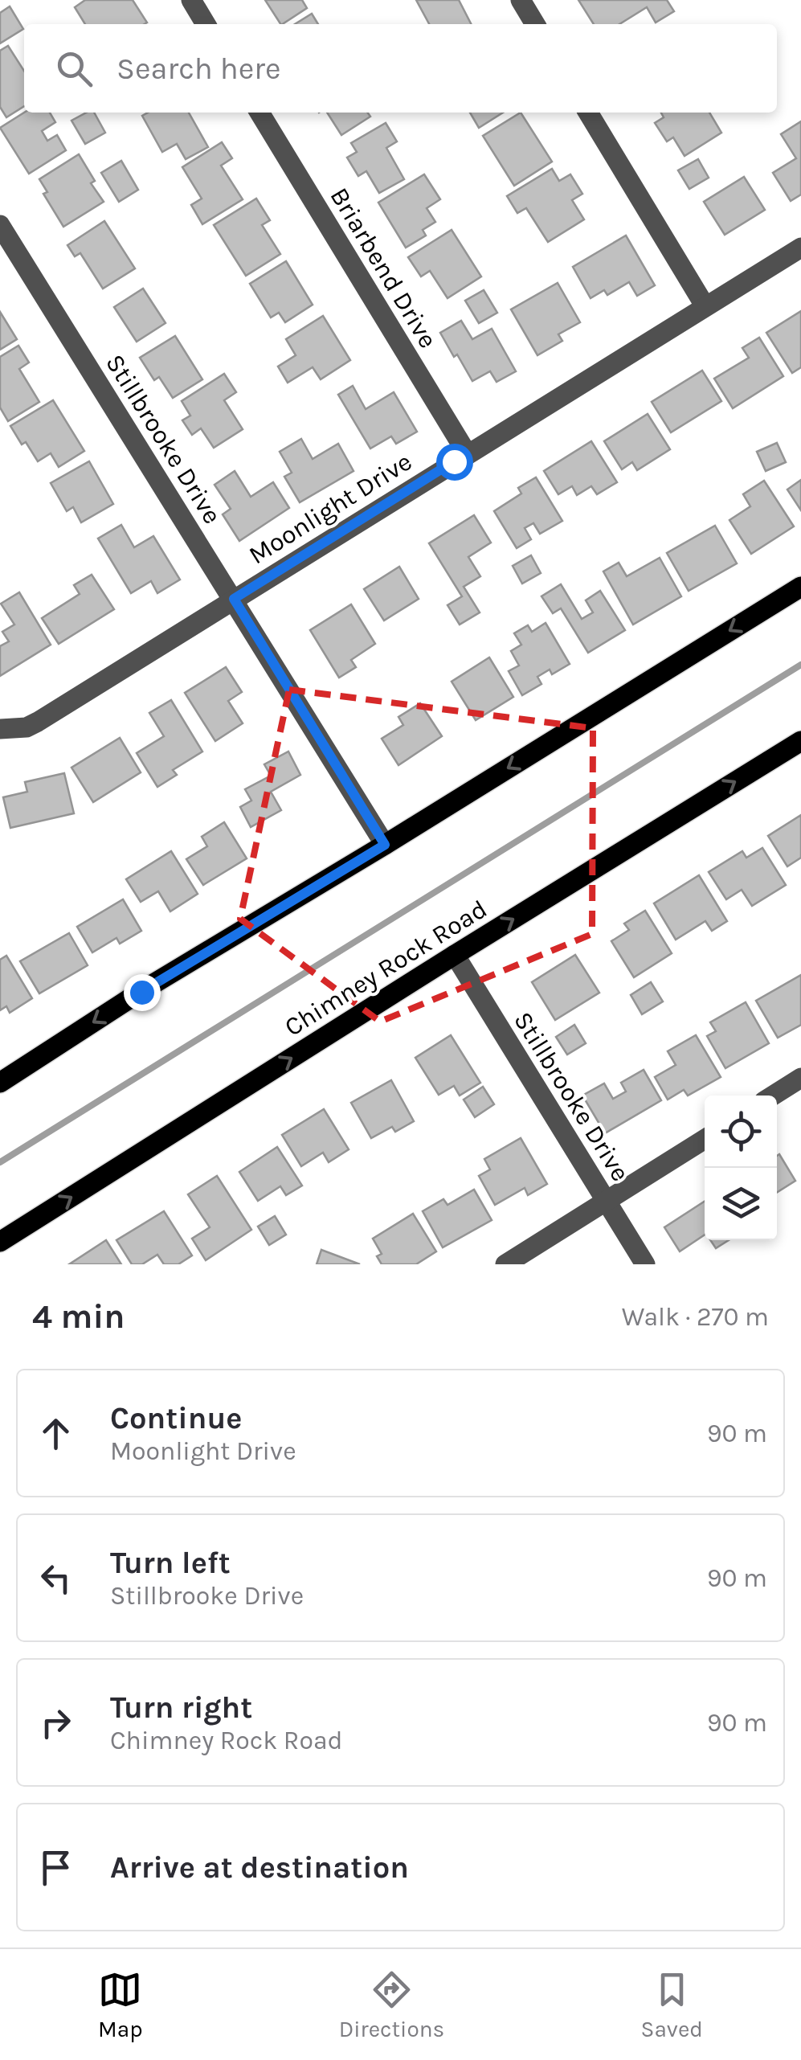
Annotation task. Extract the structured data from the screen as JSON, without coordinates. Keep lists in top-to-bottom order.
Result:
{
  "streets": {
    "main road": ["Chimney Rock Road"],
    "street": ["Briarbend Drive", "Stillbrooke Drive", "Moonlight Drive"]
  },
  "crossings": [
    ["Briarbend Drive", "Moonlight Drive"],
    ["Stillbrooke Drive", "Moonlight Drive"],
    ["Stillbrooke Drive", "Chimney Rock Road"]
  ],
  "page": {
    "search": "Search here",
    "heading": ["4 min", "Walk · 270 m"],
    "list": [
      ["Continue", "Moonlight Drive", "90 m"],
      ["Turn left", "Stillbrooke Drive", "90 m"],
      ["Turn right", "Chimney Rock Road", "90 m"],
      "Arrive at destination"
    ],
    "nav": ["Map", "Directions", "Saved"]
  }
}
